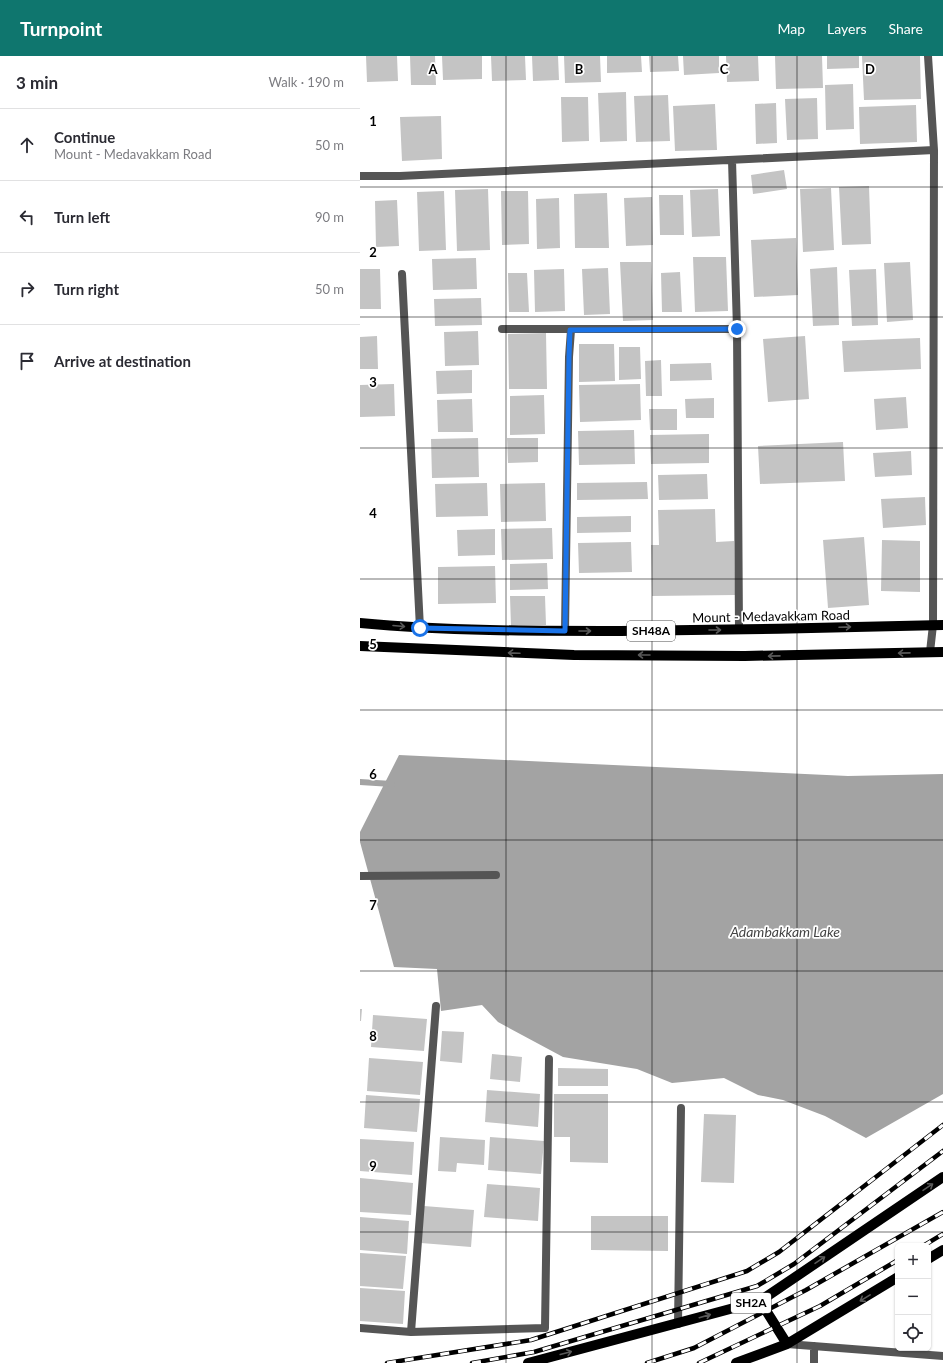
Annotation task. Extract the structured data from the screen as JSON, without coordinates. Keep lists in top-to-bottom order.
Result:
{
  "streets": {
    "main road": ["Mount - Medavakkam Road", "SH48A", "SH2A"]
  },
  "water": ["Adambakkam Lake"],
  "page": {
    "header": "Turnpoint",
    "nav": ["Map", "Layers", "Share"],
    "heading": ["3 min", "Walk · 190 m"],
    "list": [
      ["Continue", "Mount - Medavakkam Road", "50 m"],
      ["Turn left", "90 m"],
      ["Turn right", "50 m"],
      "Arrive at destination"
    ],
    "map_buttons": ["+", "−"]
  },
  "grid": {
    "columns": [
      "A",
      "B",
      "C",
      "D"
    ],
    "rows": [
      "1",
      "2",
      "3",
      "4",
      "5",
      "6",
      "7",
      "8",
      "9"
    ]
  }
}
